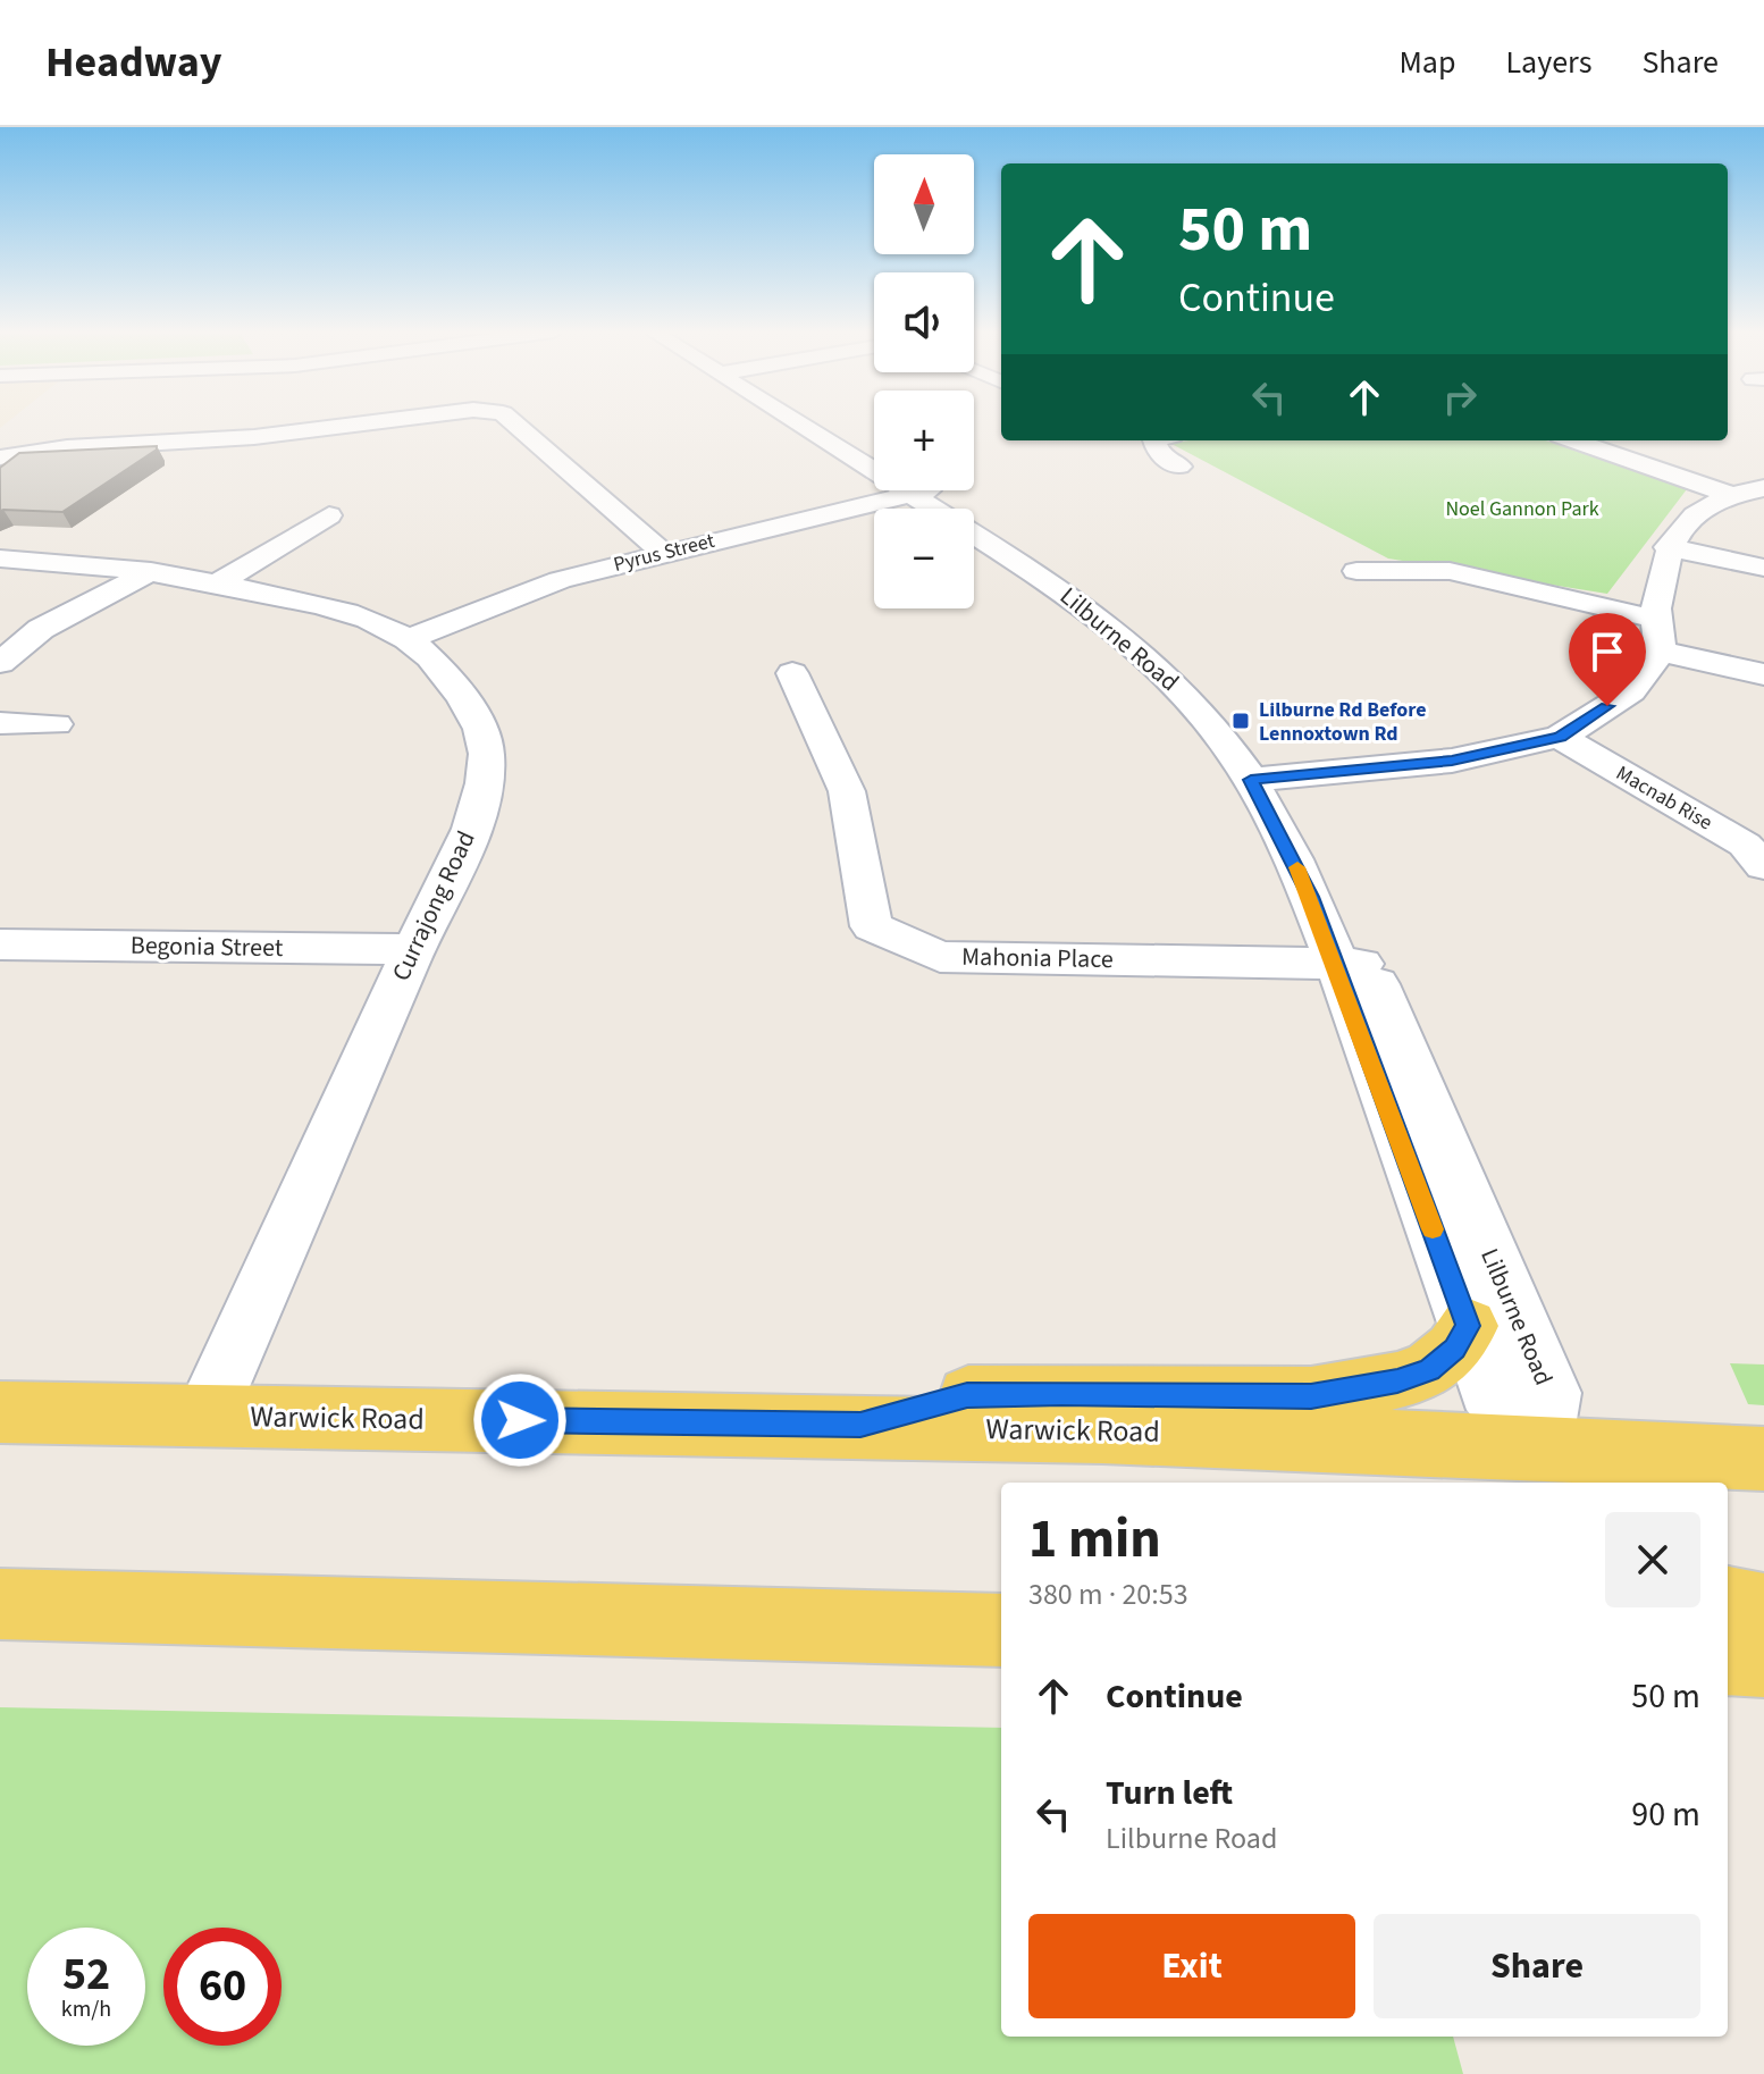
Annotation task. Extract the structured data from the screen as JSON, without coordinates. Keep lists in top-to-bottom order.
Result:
{
  "streets": {
    "main road": ["Warwick Road"],
    "street": [
      "Pyrus Street",
      "Lilburne Road",
      "Macnab Rise",
      "Currajong Road",
      "Begonia Street",
      "Mahonia Place"
    ]
  },
  "crossings": [
    ["Pyrus Street", "Currajong Road"],
    ["Lilburne Road", "Mahonia Place"],
    ["Lilburne Road", "Warwick Road"],
    ["Currajong Road", "Begonia Street"],
    ["Currajong Road", "Warwick Road"]
  ],
  "parks": ["Noel Gannon Park"],
  "places": {
    "transit": ["Lilburne Rd Before Lennoxtown Rd"]
  },
  "north": "top",
  "page": {
    "header": "Headway",
    "nav": ["Map", "Layers", "Share"],
    "map_buttons": ["+", "−"],
    "turn": ["50 m", "Continue"],
    "heading": ["1 min", "380 m · 20:53"],
    "list": [
      {
        "name": "Continue",
        "value": "50 m"
      },
      {
        "name": "Turn left",
        "note": "Lilburne Road",
        "value": "90 m"
      }
    ],
    "buttons": ["Exit", "Share"],
    "speed": "52 km/h",
    "limit": "60"
  }
}
